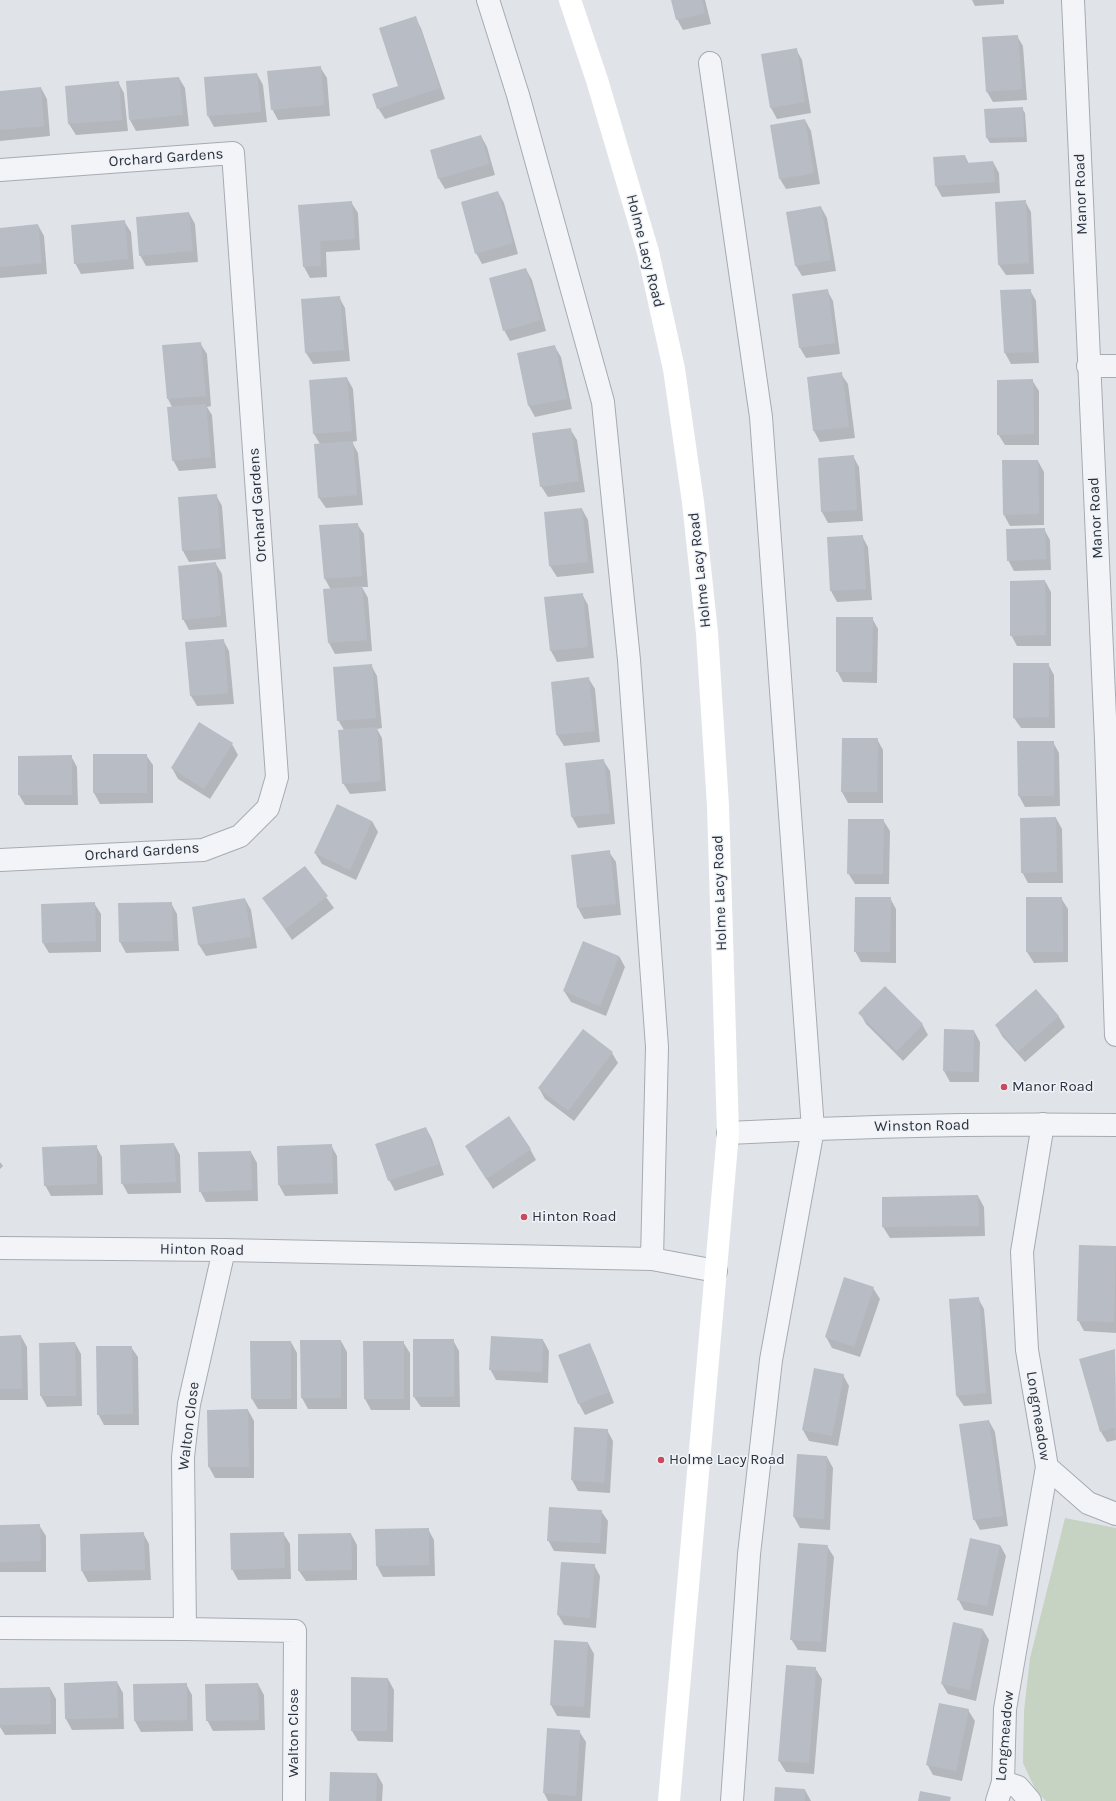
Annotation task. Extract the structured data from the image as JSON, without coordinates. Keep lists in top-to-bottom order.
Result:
{
  "streets": {
    "street": [
      "Orchard Gardens",
      "Manor Road",
      "Holme Lacy Road",
      "Winston Road",
      "Hinton Road",
      "Longmeadow",
      "Walton Close"
    ]
  },
  "crossings": [
    ["Holme Lacy Road", "Winston Road"],
    ["Holme Lacy Road", "Hinton Road"],
    ["Winston Road", "Longmeadow"],
    ["Hinton Road", "Walton Close"]
  ],
  "places": ["Manor Road", "Hinton Road", "Holme Lacy Road"]
}
